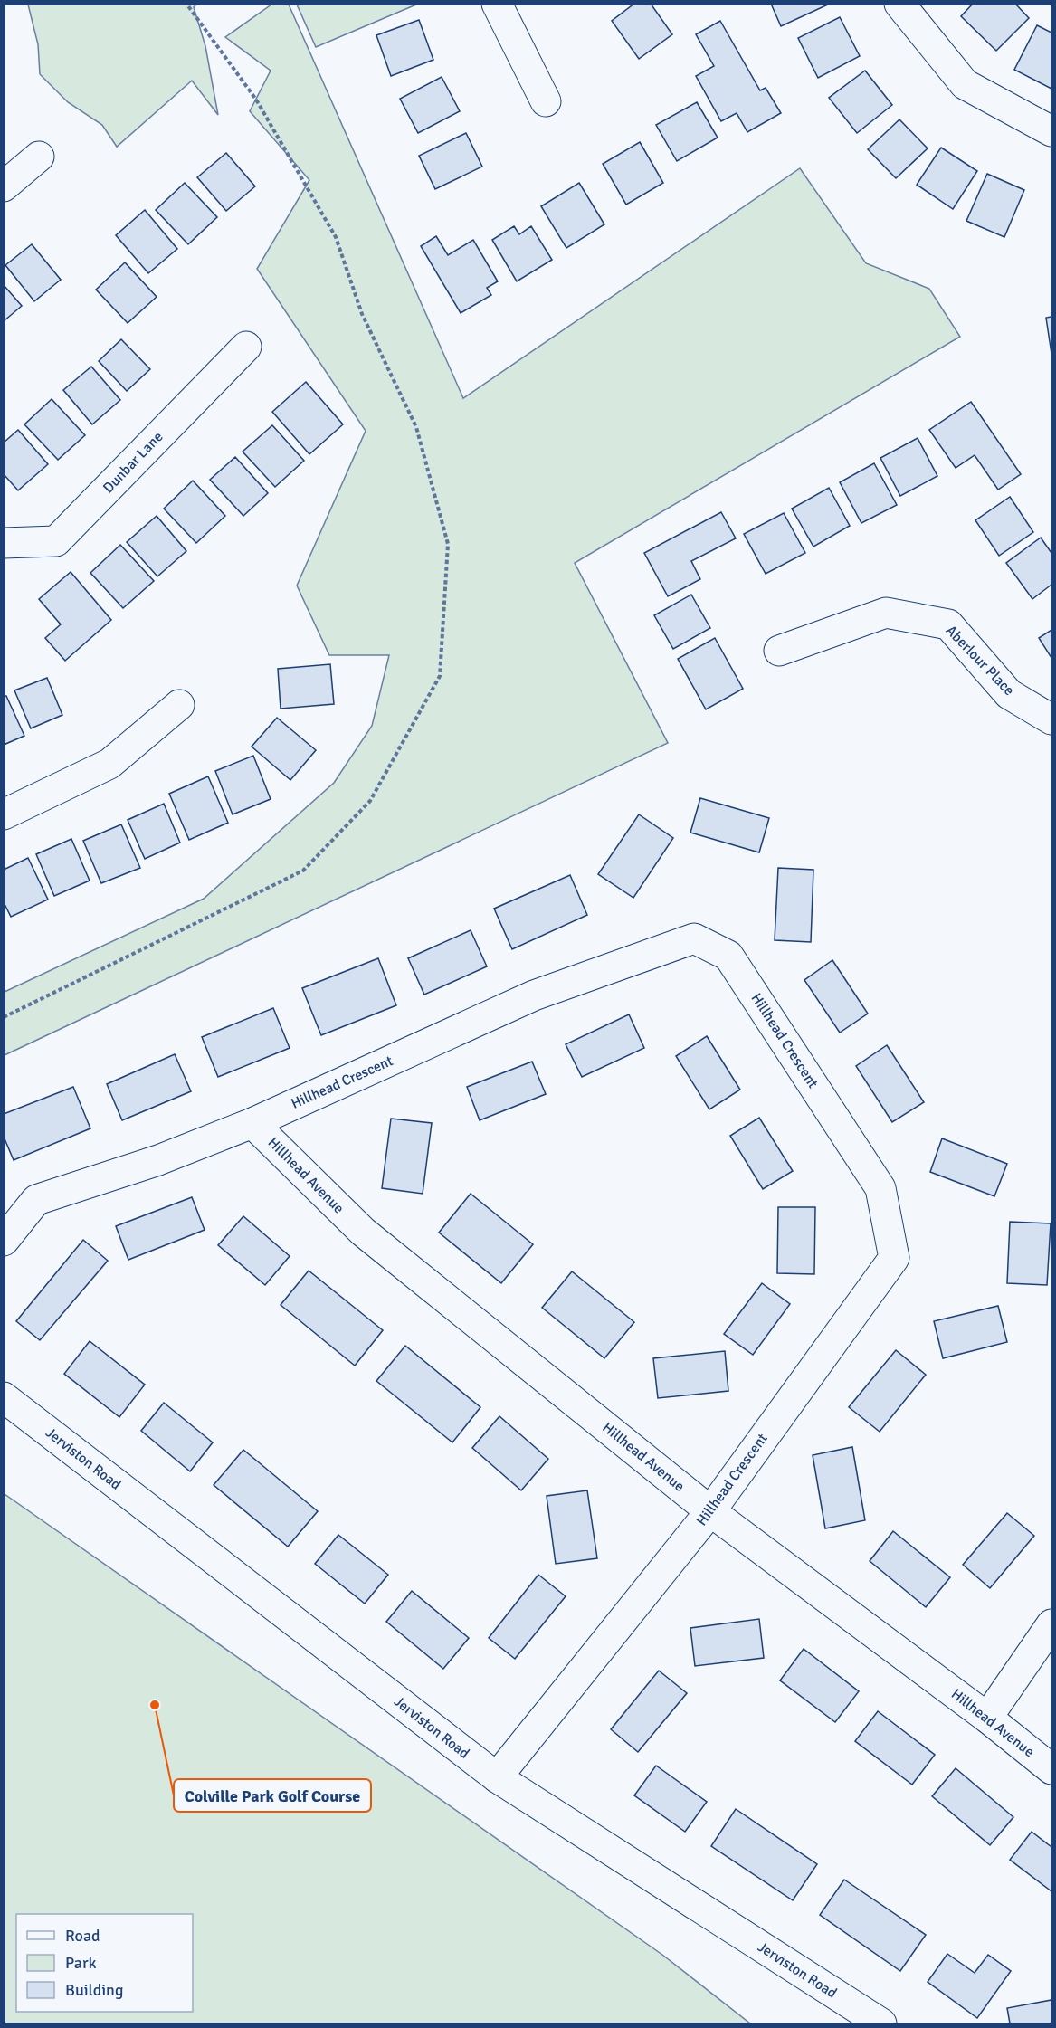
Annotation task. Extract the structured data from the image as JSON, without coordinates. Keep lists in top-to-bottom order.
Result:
{
  "streets": {
    "street": [
      "Dunbar Lane",
      "Aberlour Place",
      "Hillhead Crescent",
      "Hillhead Avenue",
      "Jerviston Road"
    ]
  },
  "crossings": [
    ["Hillhead Crescent", "Hillhead Avenue"],
    ["Hillhead Crescent", "Jerviston Road"]
  ],
  "places": ["Colville Park Golf Course"],
  "legend": ["Road", "Park", "Building"]
}
